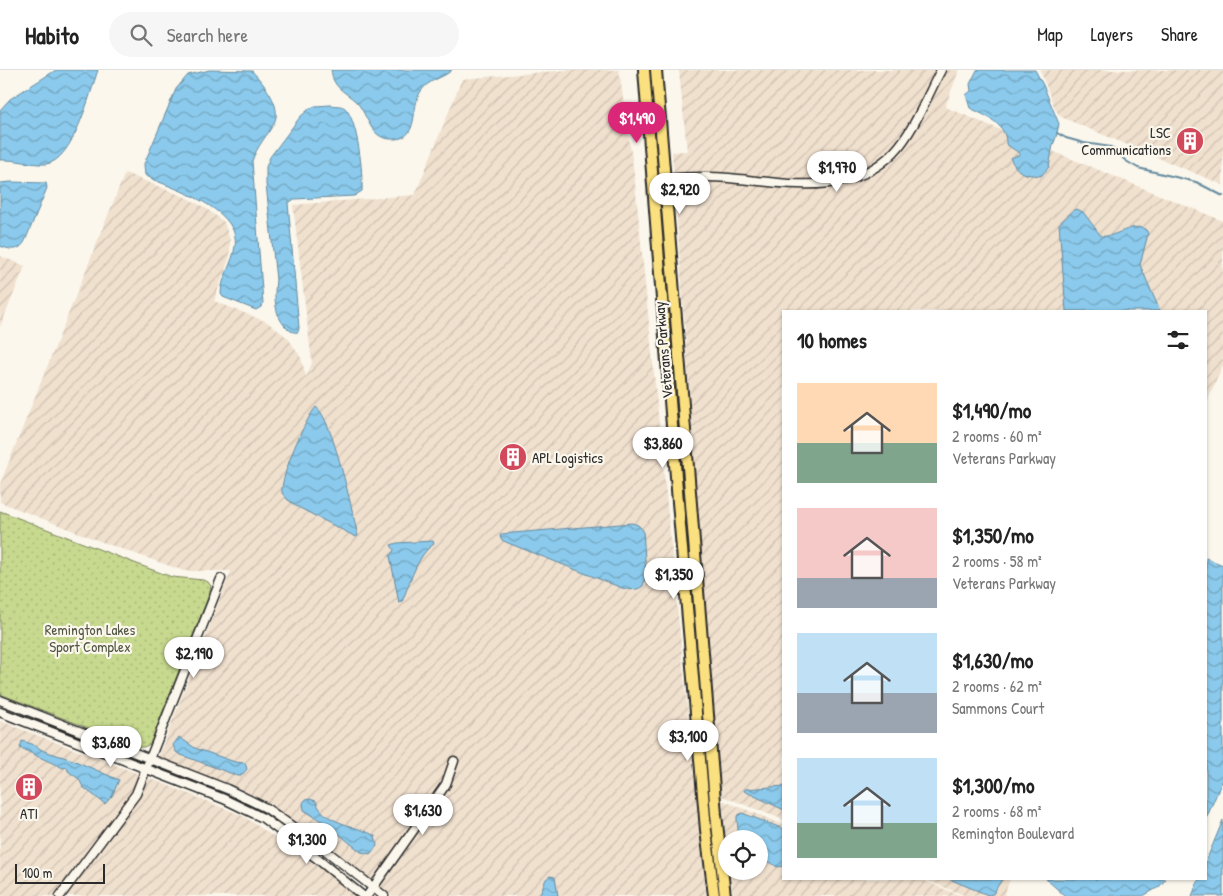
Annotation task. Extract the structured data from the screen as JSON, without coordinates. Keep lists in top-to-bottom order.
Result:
{
  "streets": {
    "main road": ["Veterans Parkway"]
  },
  "parks": ["Remington Lakes Sport Complex"],
  "places": {
    "building": ["LSC Communications", "APL Logistics", "ATI"]
  },
  "scale_bar": "100 m",
  "page": {
    "header": "Habito",
    "search": "Search here",
    "nav": ["Map", "Layers", "Share"],
    "price": [
      "$1,490",
      "$1,970",
      "$2,920",
      "$3,860",
      "$1,350",
      "$2,190",
      "$3,100",
      "$3,680",
      "$1,630",
      "$1,300"
    ],
    "heading": "10 homes",
    "list": [
      {
        "name": "$1,490/mo",
        "note": "2 rooms · 60 m² · Veterans Parkway"
      },
      {
        "name": "$1,350/mo",
        "note": "2 rooms · 58 m² · Veterans Parkway"
      },
      {
        "name": "$1,630/mo",
        "note": "2 rooms · 62 m² · Sammons Court"
      },
      {
        "name": "$1,300/mo",
        "note": "2 rooms · 68 m² · Remington Boulevard"
      }
    ],
    "scale": "100 m"
  }
}
